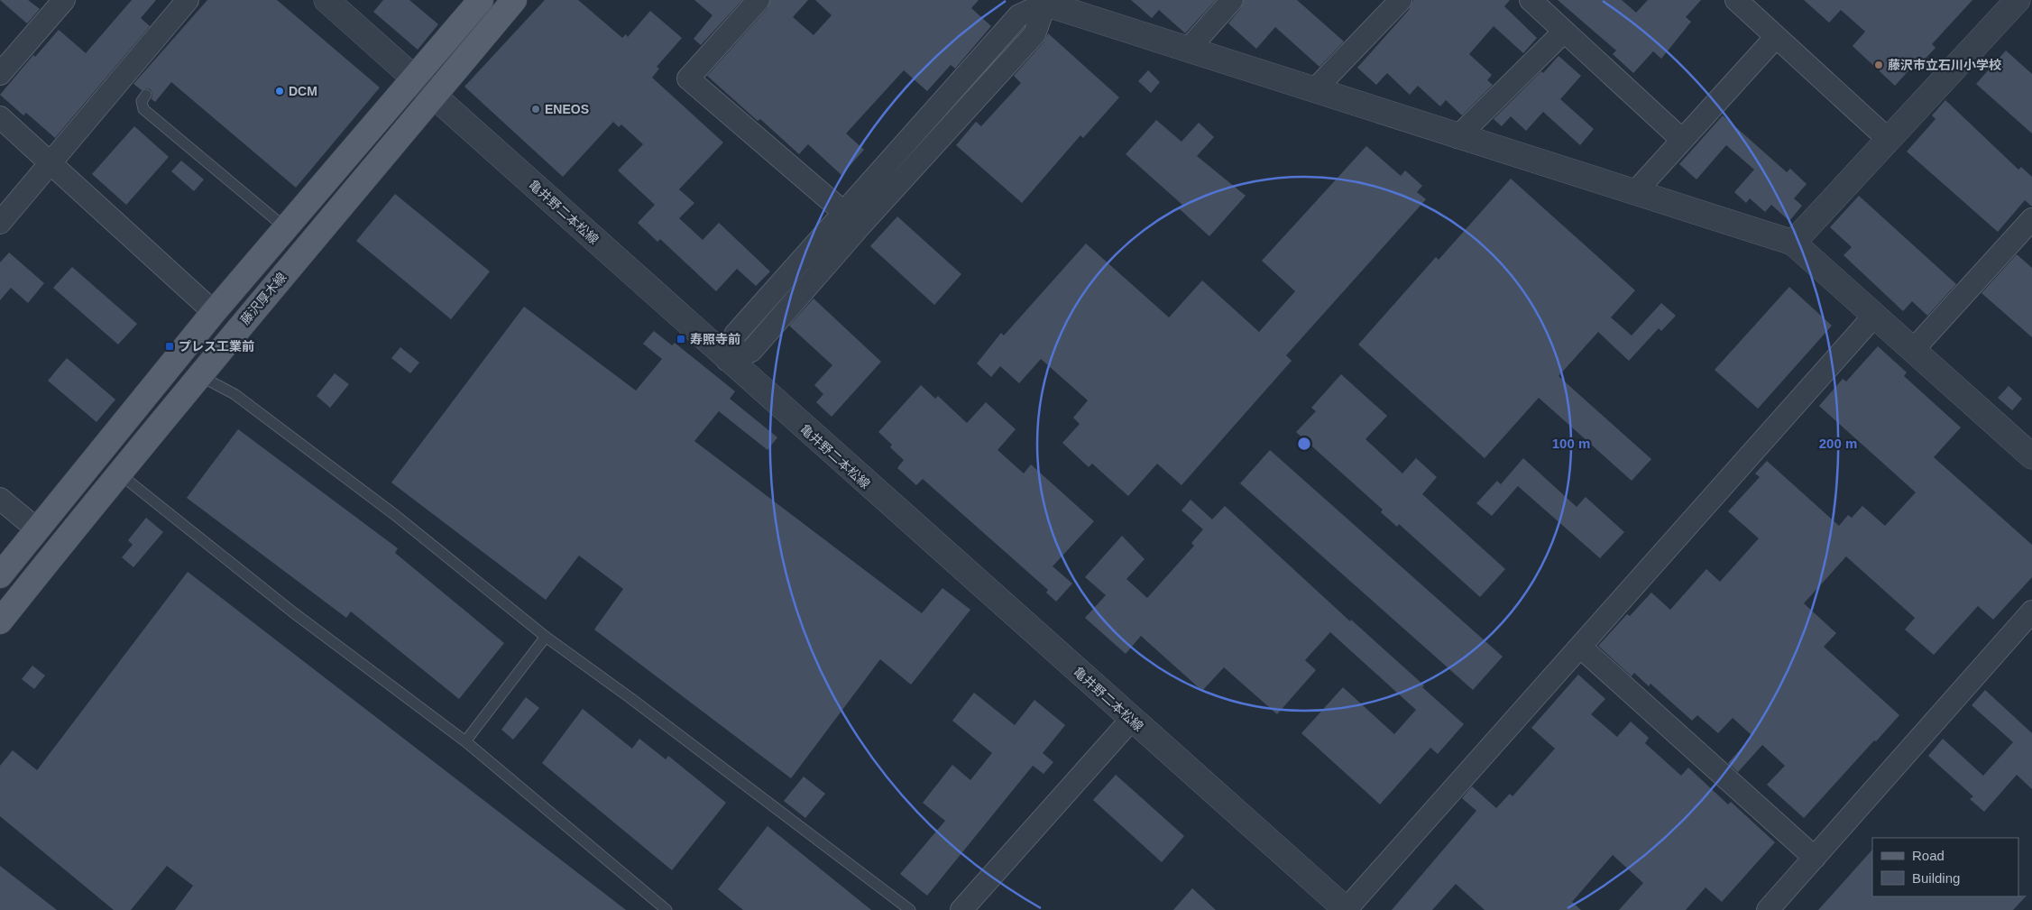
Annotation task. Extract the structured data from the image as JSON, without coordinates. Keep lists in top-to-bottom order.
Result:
{
  "streets": {
    "main road": ["藤沢厚木線"],
    "street": ["亀井野二本松線"]
  },
  "crossings": [
    ["亀井野二本松線", "藤沢厚木線"]
  ],
  "places": {
    "other": ["藤沢市立石川小学校", "DCM", "ENEOS"],
    "transit": ["寿照寺前", "プレス工業前"]
  },
  "legend": ["Road", "Building"],
  "rings": ["100 m", "200 m"]
}
